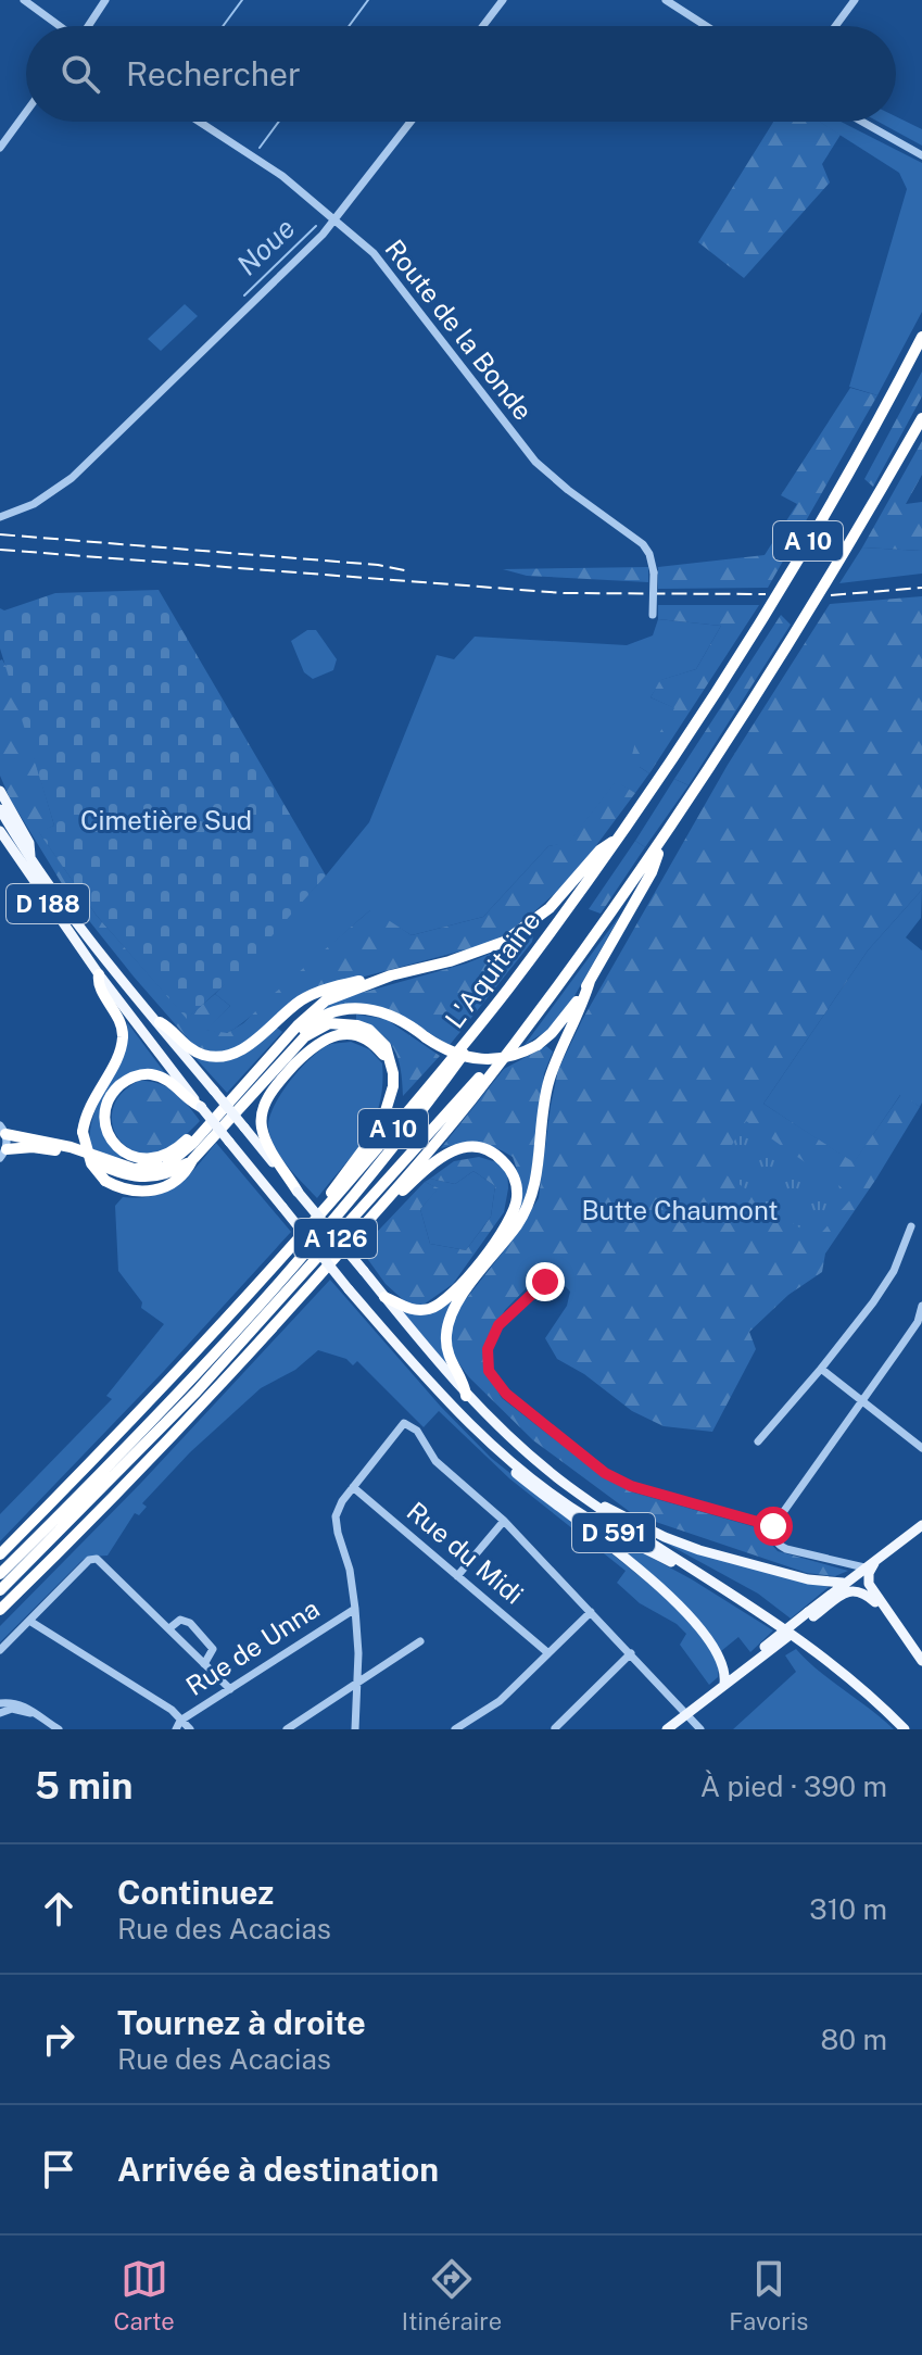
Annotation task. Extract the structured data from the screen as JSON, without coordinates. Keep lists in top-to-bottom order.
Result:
{
  "streets": {
    "highway": ["A 10", "L'Aquitaine", "A 126"],
    "main road": ["D 188", "D 591"],
    "street": ["Route de la Bonde", "Rue du Midi", "Rue de Unna"]
  },
  "crossings": [
    ["A 10", "A 126"],
    ["D 188", "D 591"],
    ["L'Aquitaine", "A 126"],
    ["Rue du Midi", "Rue de Unna"]
  ],
  "water": ["Noue"],
  "parks": ["Cimetière Sud", "Butte Chaumont"],
  "page": {
    "search": "Rechercher",
    "heading": ["5 min", "À pied · 390 m"],
    "list": [
      ["Continuez", "Rue des Acacias", "310 m"],
      ["Tournez à droite", "Rue des Acacias", "80 m"],
      "Arrivée à destination"
    ],
    "nav": ["Carte", "Itinéraire", "Favoris"]
  }
}
